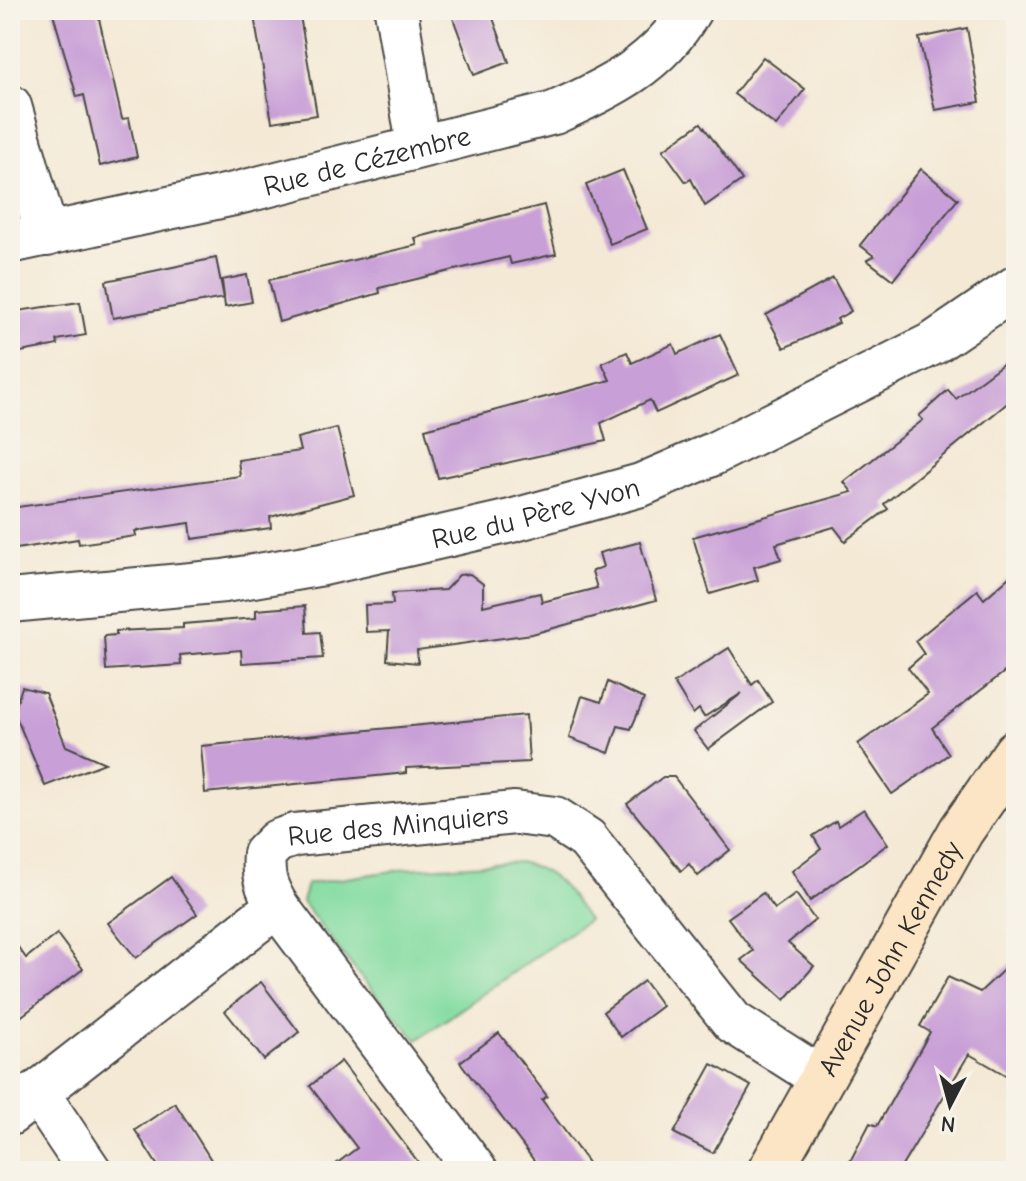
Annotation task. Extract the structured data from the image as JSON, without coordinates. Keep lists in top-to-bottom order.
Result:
{
  "streets": {
    "main road": ["Avenue John Kennedy"],
    "street": ["Rue de Cézembre", "Rue du Père Yvon", "Rue des Minquiers"]
  },
  "crossings": [
    ["Rue des Minquiers", "Avenue John Kennedy"]
  ],
  "north": "bottom"
}
